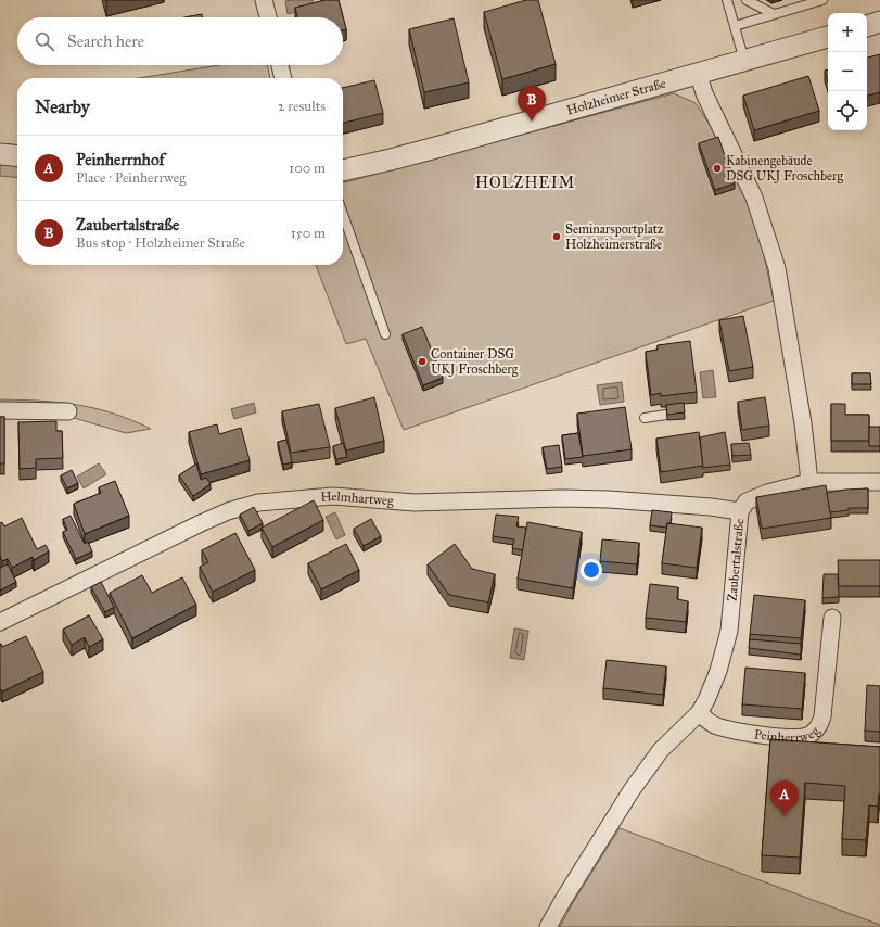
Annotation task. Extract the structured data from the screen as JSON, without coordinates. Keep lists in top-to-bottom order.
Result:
{
  "streets": {
    "street": [
      "Holzheimer Straße",
      "Helmhartweg",
      "Zaubertalstraße",
      "Peinherrweg"
    ]
  },
  "crossings": [
    ["Helmhartweg", "Zaubertalstraße"],
    ["Zaubertalstraße", "Peinherrweg"]
  ],
  "districts": ["HOLZHEIM"],
  "places": ["Kabinengebäude DSG UKJ Froschberg", "Seminarsportplatz Holzheimerstraße", "Container DSG UKJ Froschberg"],
  "page": {
    "map_buttons": ["+", "−"],
    "search": "Search here",
    "heading": ["Nearby", "2 results"],
    "pins": ["B", "A"],
    "list": [
      {
        "mark": "A",
        "name": "Peinherrnhof",
        "note": "Place · Peinherrweg",
        "value": "100 m"
      },
      {
        "mark": "B",
        "name": "Zaubertalstraße",
        "note": "Bus stop · Holzheimer Straße",
        "value": "150 m"
      }
    ]
  }
}
